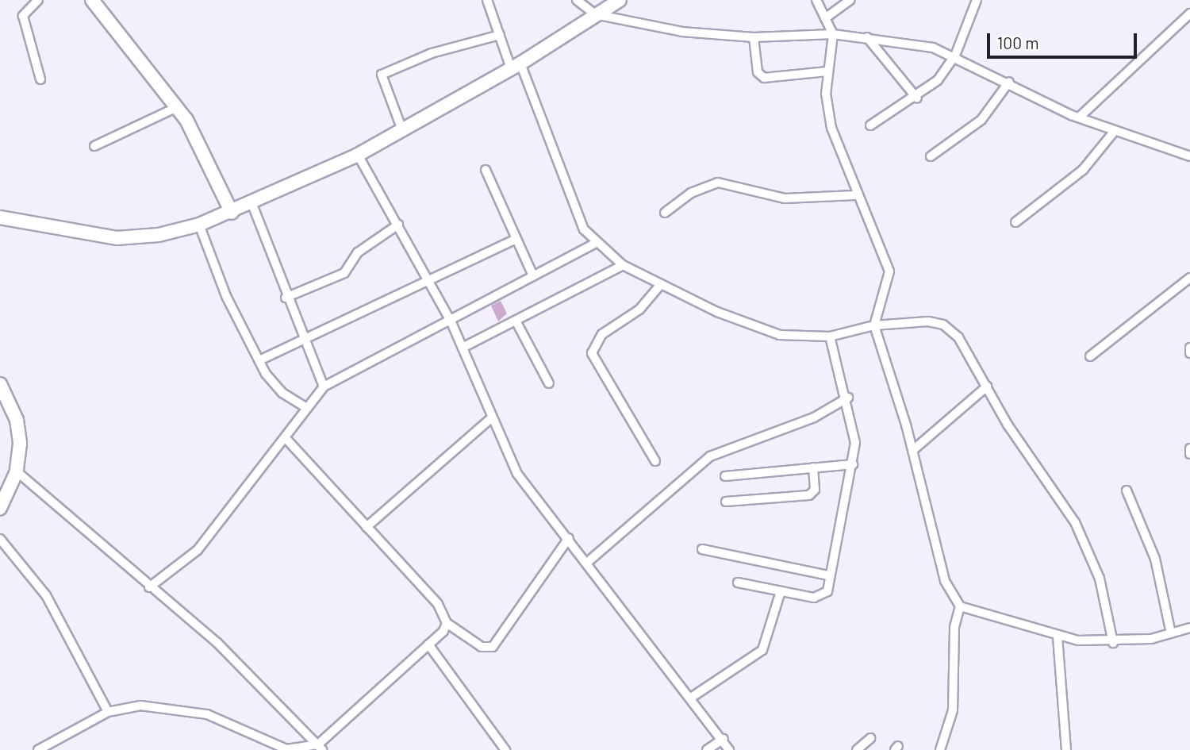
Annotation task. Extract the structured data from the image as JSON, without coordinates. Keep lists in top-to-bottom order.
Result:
{
  "scale_bar": "100 m"
}
